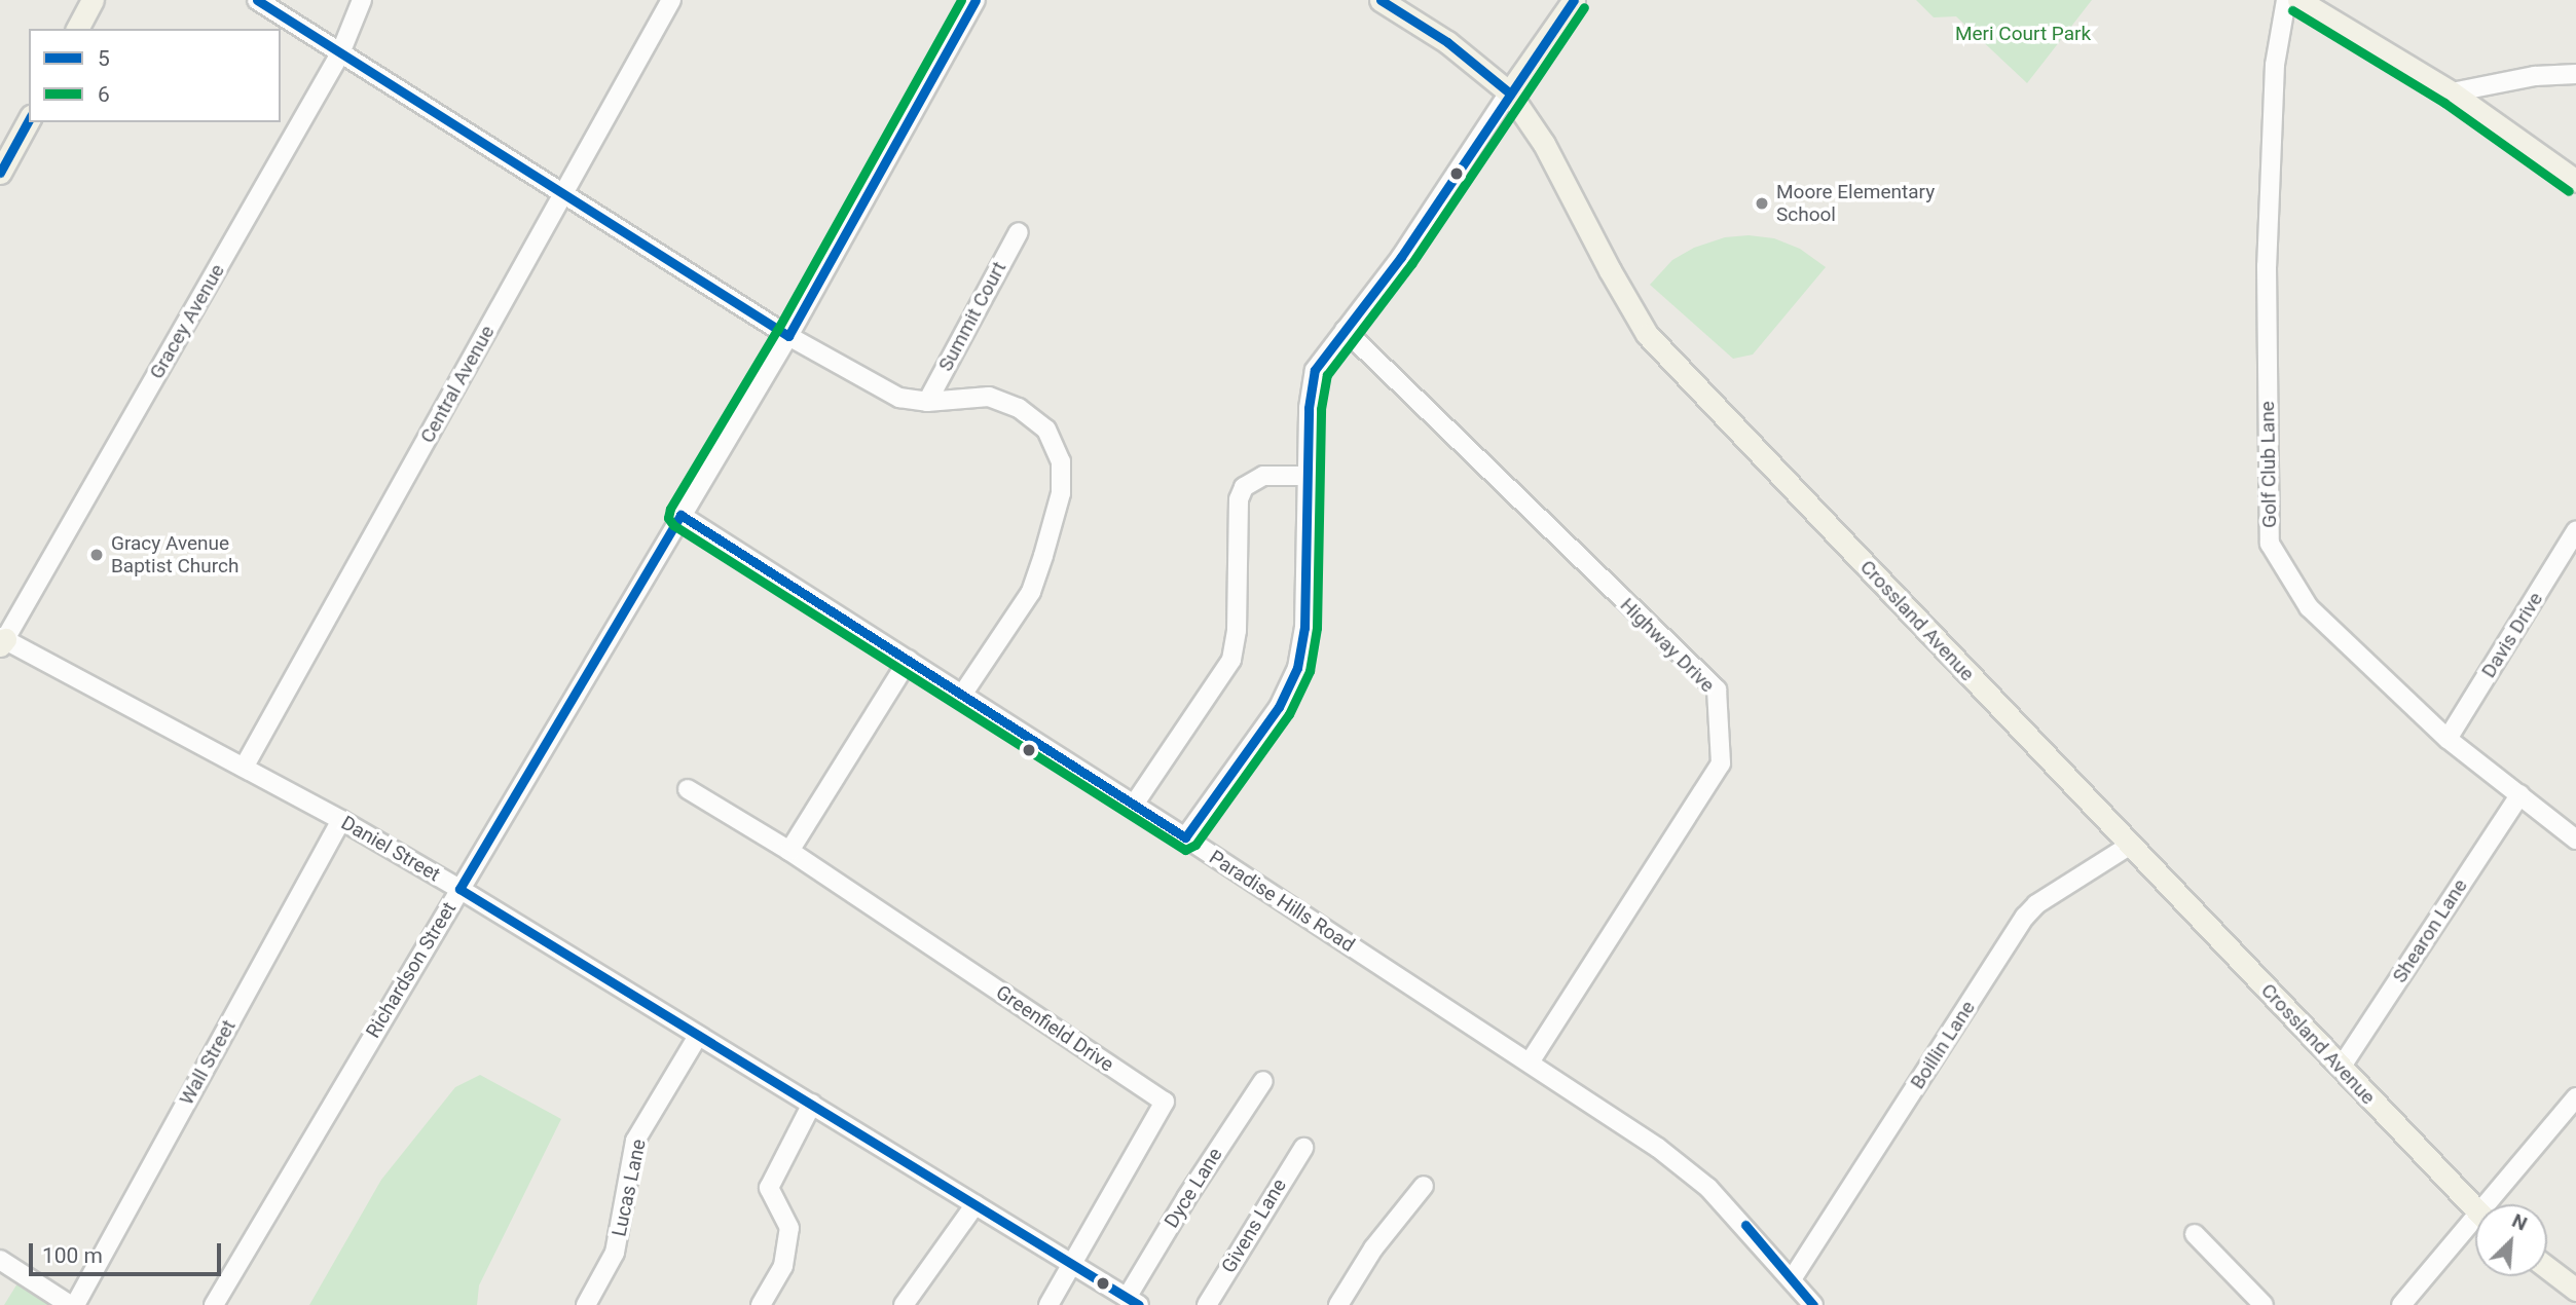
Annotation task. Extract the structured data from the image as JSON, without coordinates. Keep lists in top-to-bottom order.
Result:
{
  "streets": {
    "main road": ["Crossland Avenue"],
    "street": [
      "Summit Court",
      "Gracey Avenue",
      "Central Avenue",
      "Golf Club Lane",
      "Davis Drive",
      "Highway Drive",
      "Daniel Street",
      "Paradise Hills Road",
      "Shearon Lane",
      "Richardson Street",
      "Greenfield Drive",
      "Boillin Lane",
      "Wall Street",
      "Lucas Lane",
      "Dyce Lane",
      "Givens Lane"
    ]
  },
  "crossings": [
    ["Gracey Avenue", "Daniel Street"],
    ["Central Avenue", "Daniel Street"],
    ["Golf Club Lane", "Davis Drive"],
    ["Golf Club Lane", "Shearon Lane"],
    ["Crossland Avenue", "Shearon Lane"],
    ["Crossland Avenue", "Boillin Lane"],
    ["Highway Drive", "Paradise Hills Road"],
    ["Daniel Street", "Richardson Street"],
    ["Daniel Street", "Greenfield Drive"],
    ["Daniel Street", "Wall Street"],
    ["Daniel Street", "Lucas Lane"],
    ["Daniel Street", "Dyce Lane"],
    ["Paradise Hills Road", "Richardson Street"],
    ["Paradise Hills Road", "Boillin Lane"]
  ],
  "parks": ["Meri Court Park"],
  "places": ["Moore Elementary School", "Gracy Avenue Baptist Church"],
  "lines": ["transit line 5", "transit line 6"],
  "legend": ["5", "6"],
  "scale_bar": "100 m",
  "north": "top right"
}
